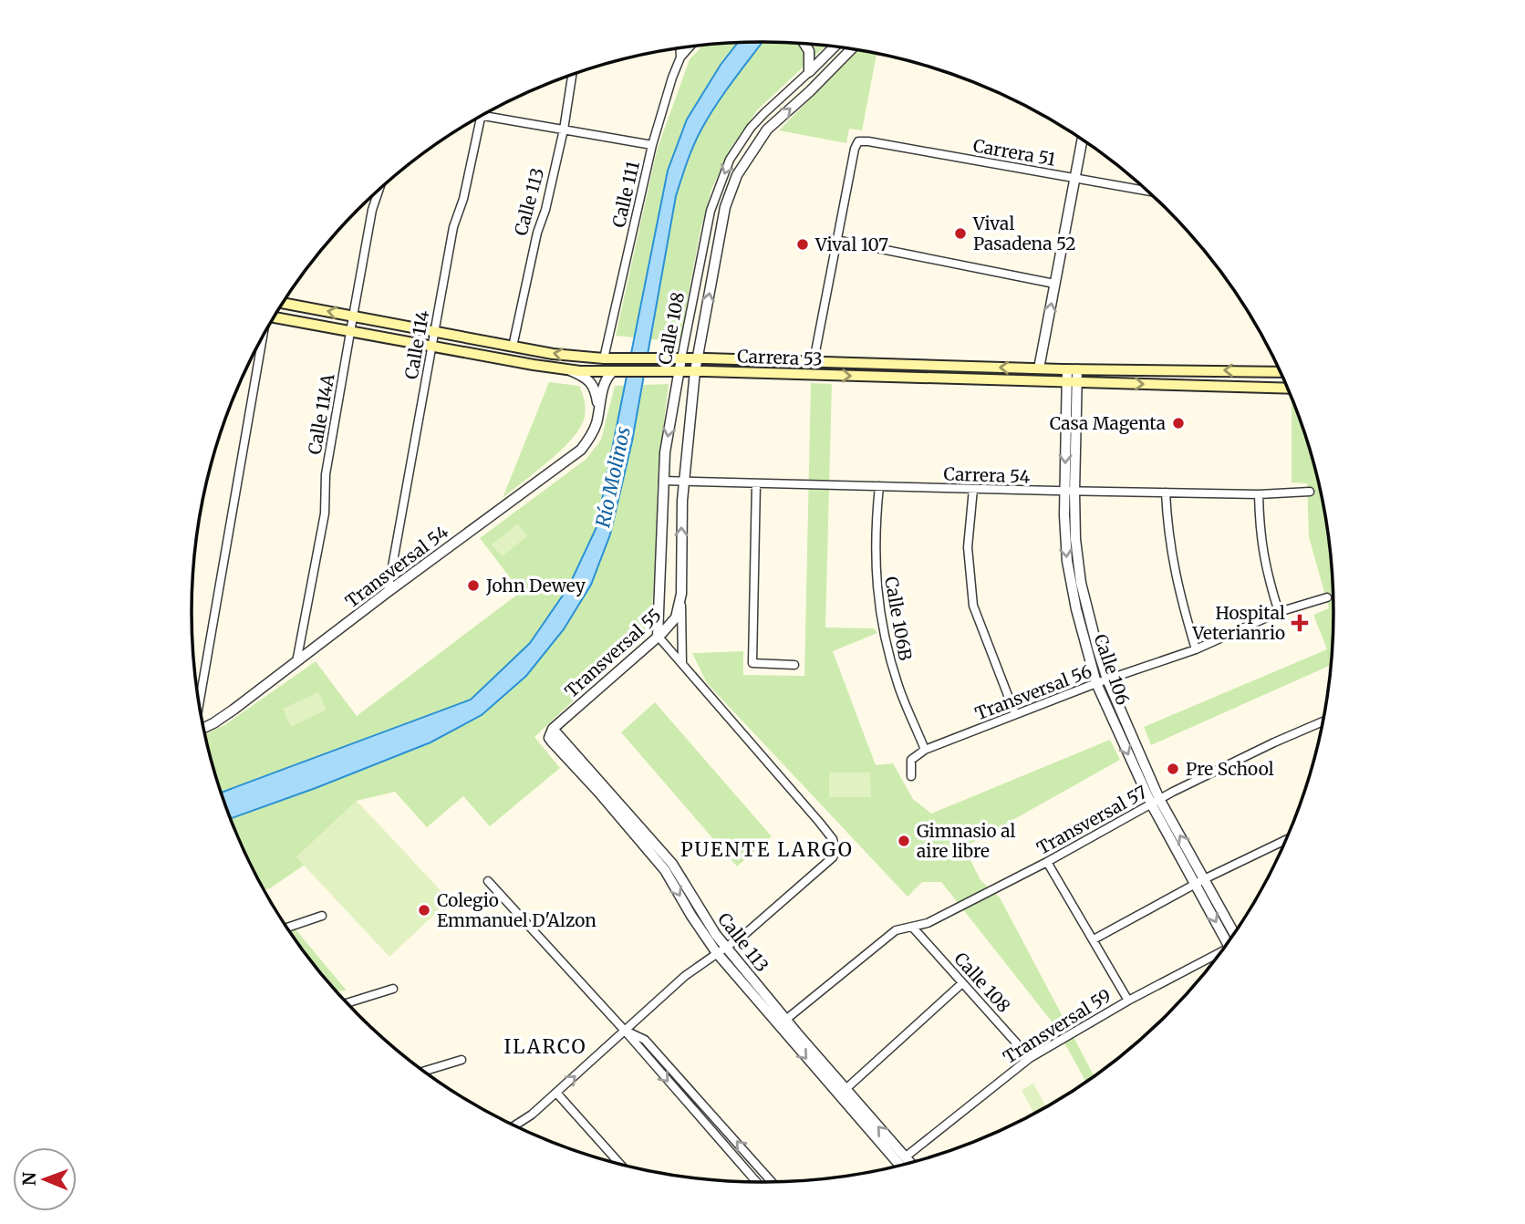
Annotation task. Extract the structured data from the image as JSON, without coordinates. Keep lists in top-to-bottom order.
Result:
{
  "streets": {
    "main road": ["Carrera 53"],
    "street": [
      "Carrera 51",
      "Calle 111",
      "Calle 113",
      "Calle 108",
      "Calle 114",
      "Calle 114A",
      "Carrera 54",
      "Transversal 54",
      "Calle 106B",
      "Transversal 55",
      "Calle 106",
      "Transversal 56",
      "Transversal 57",
      "Transversal 59"
    ]
  },
  "crossings": [
    ["Calle 111", "Carrera 53"],
    ["Calle 113", "Carrera 53"],
    ["Calle 113", "Transversal 55"],
    ["Calle 113", "Transversal 57"],
    ["Calle 113", "Transversal 59"],
    ["Calle 108", "Carrera 53"],
    ["Calle 108", "Carrera 54"],
    ["Calle 108", "Transversal 55"],
    ["Calle 108", "Transversal 57"],
    ["Calle 108", "Transversal 59"],
    ["Calle 114", "Carrera 53"],
    ["Calle 114", "Transversal 54"],
    ["Carrera 53", "Calle 114A"],
    ["Carrera 53", "Transversal 54"],
    ["Carrera 53", "Calle 106"],
    ["Calle 114A", "Transversal 54"],
    ["Carrera 54", "Calle 106B"],
    ["Carrera 54", "Calle 106"],
    ["Calle 106B", "Transversal 56"],
    ["Calle 106", "Transversal 56"],
    ["Calle 106", "Transversal 57"]
  ],
  "districts": ["PUENTE LARGO", "ILARCO"],
  "water": ["Río Molinos"],
  "places": {
    "other": [
      "Vival Pasadena 52",
      "Vival 107",
      "Casa Magenta",
      "John Dewey",
      "Pre School",
      "Gimnasio al aire libre",
      "Colegio Emmanuel D'Alzon"
    ],
    "health": ["Hospital Veterianrio"]
  },
  "north": "left"
}
